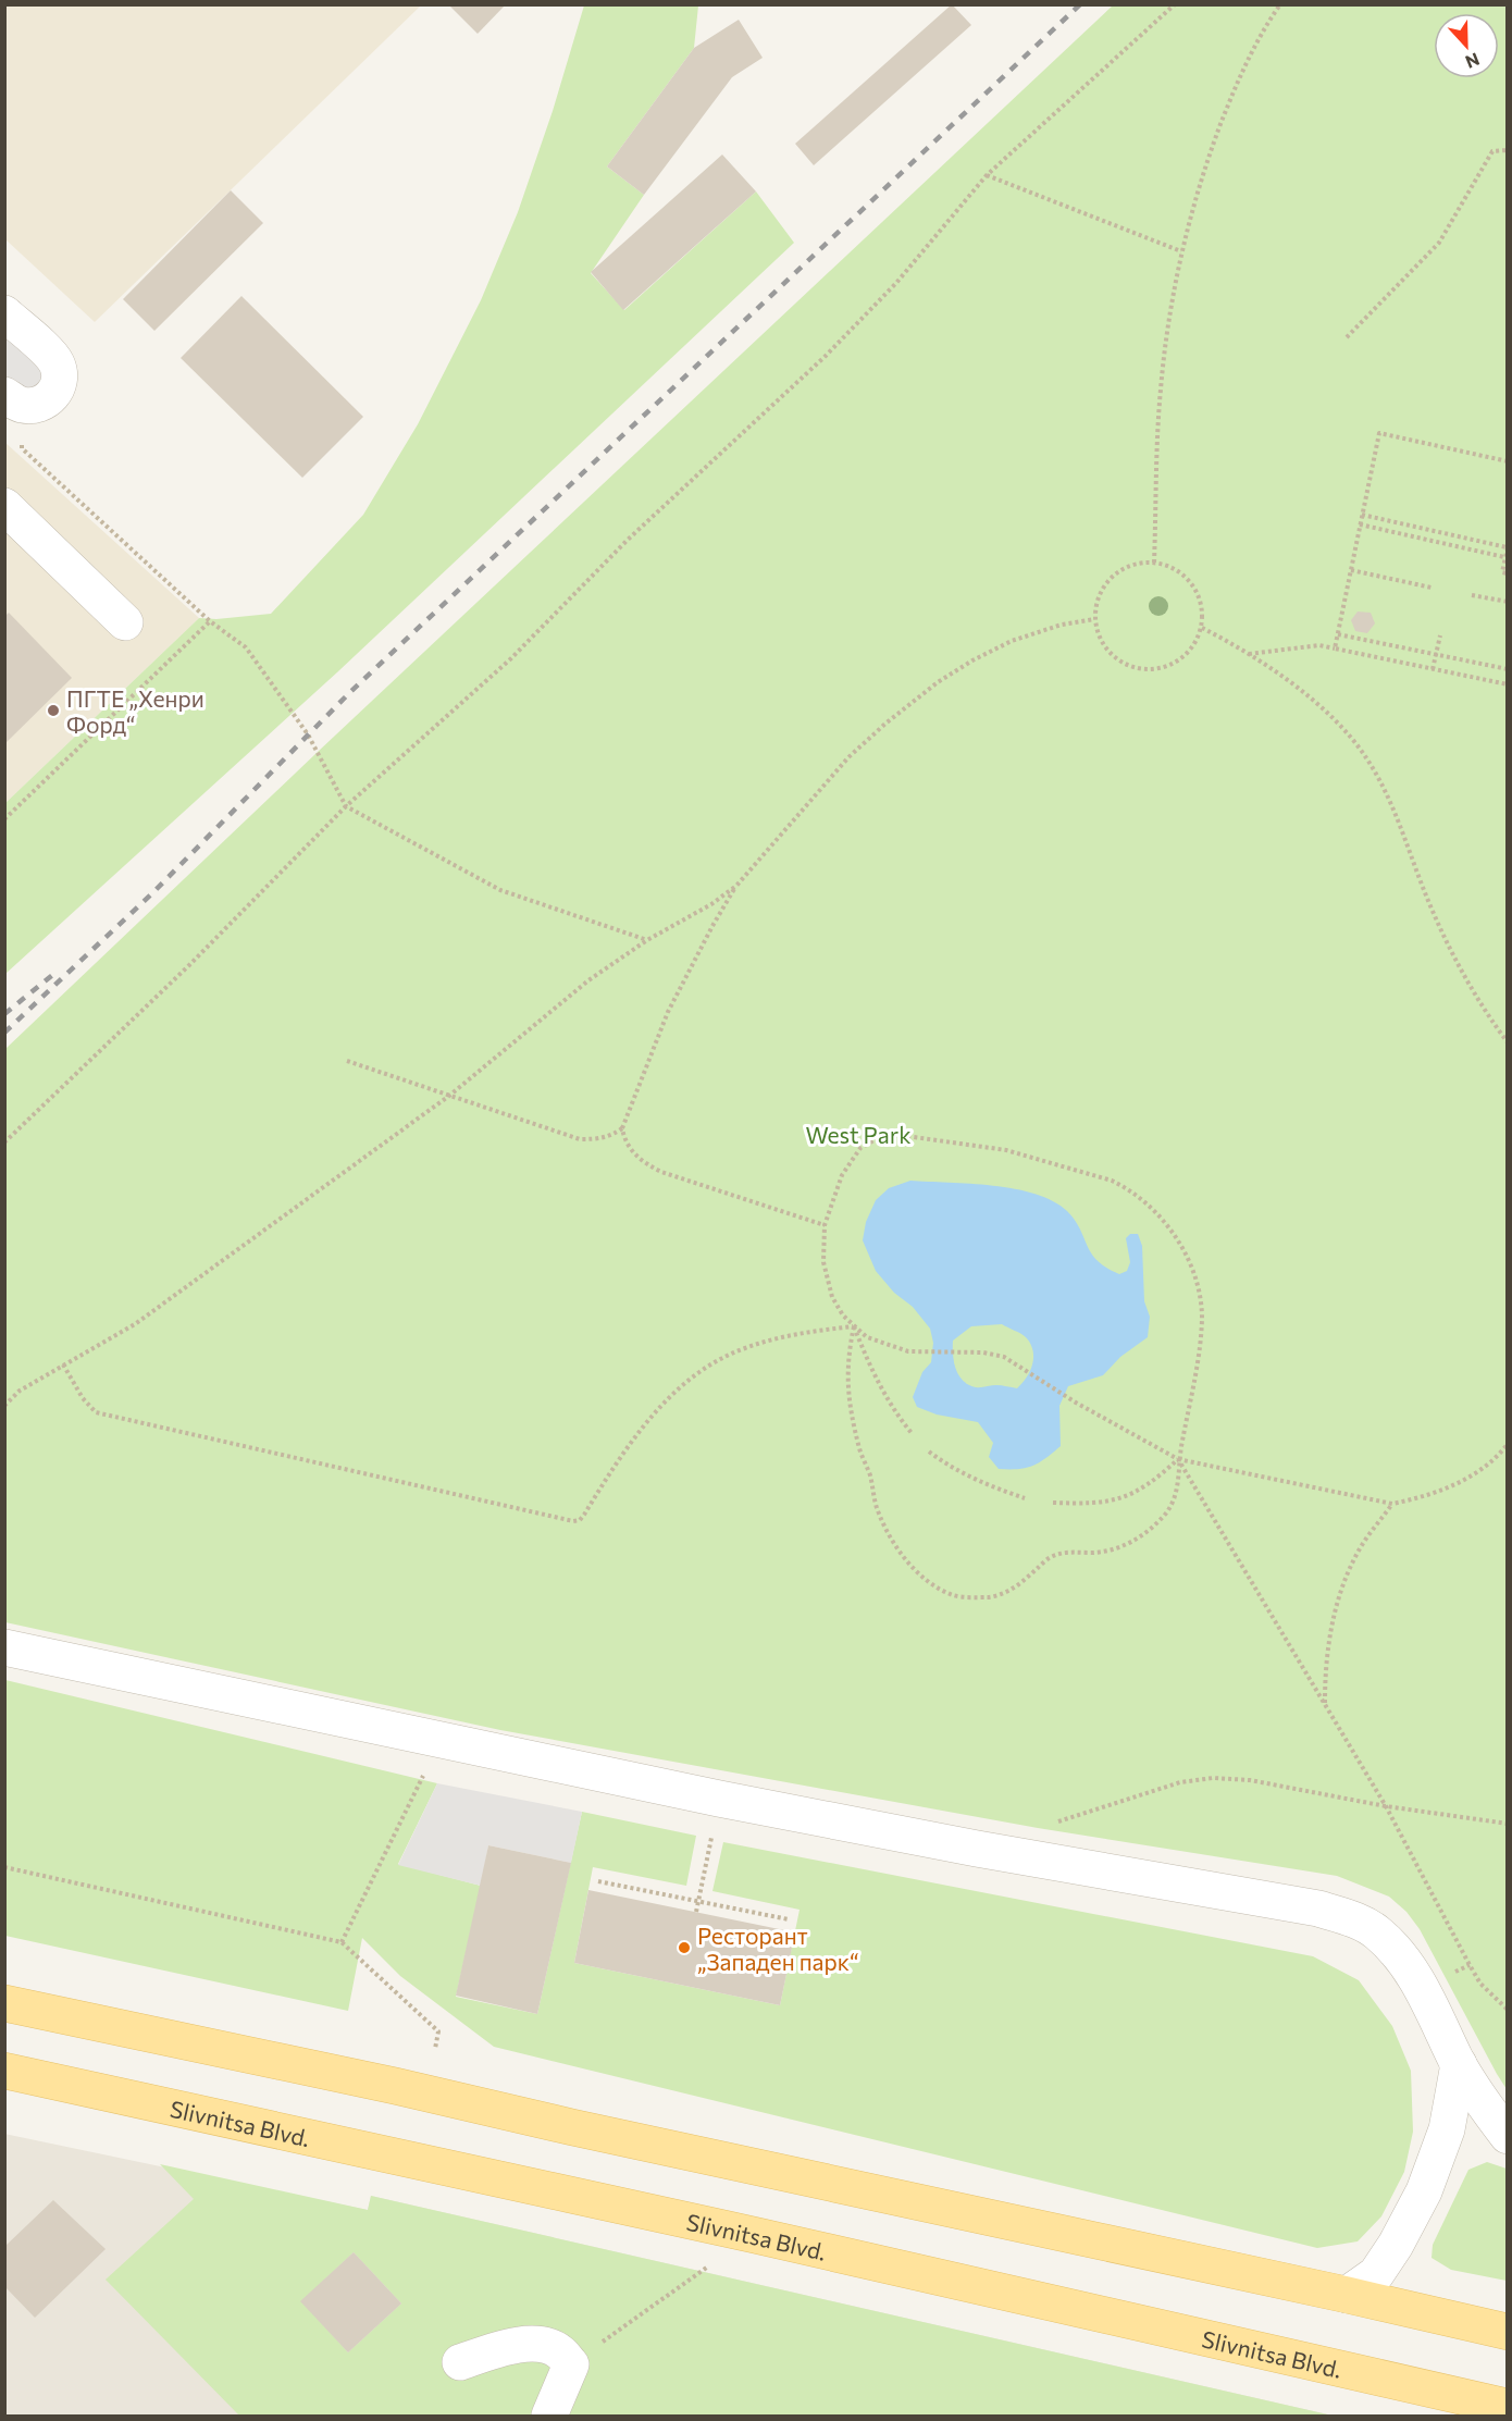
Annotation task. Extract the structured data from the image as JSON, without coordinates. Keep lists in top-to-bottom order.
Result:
{
  "streets": {
    "main road": ["Slivnitsa Blvd."]
  },
  "parks": ["West Park"],
  "places": ["ПГТЕ „Хенри Форд“", "Ресторант „Западен парк“"],
  "north": "bottom"
}
